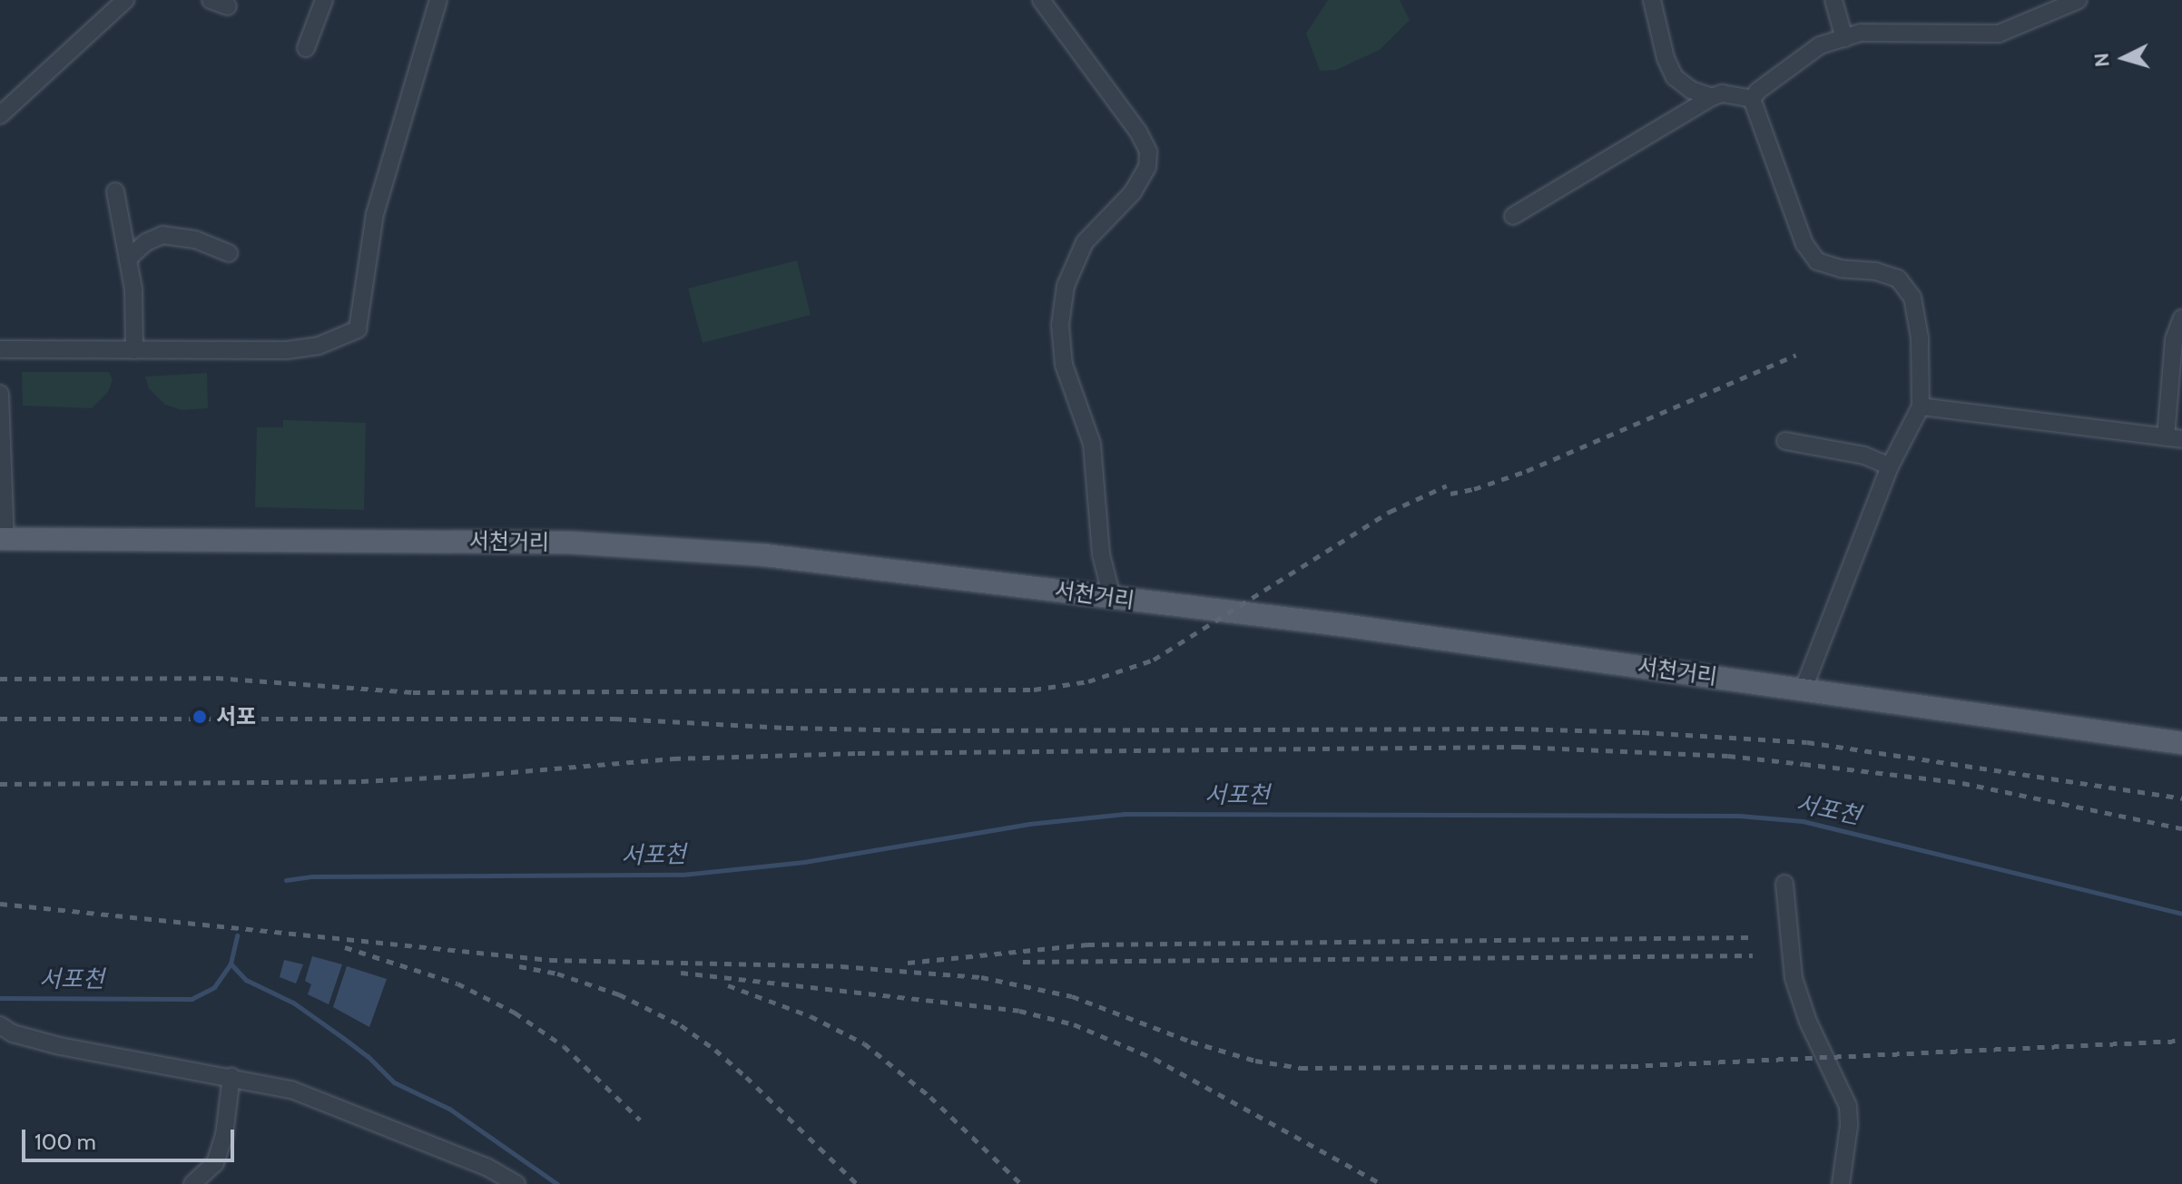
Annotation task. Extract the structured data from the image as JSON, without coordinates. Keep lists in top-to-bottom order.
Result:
{
  "streets": {
    "main road": ["서천거리"]
  },
  "water": ["서포천"],
  "places": ["서포"],
  "scale_bar": "100 m",
  "north": "left"
}
